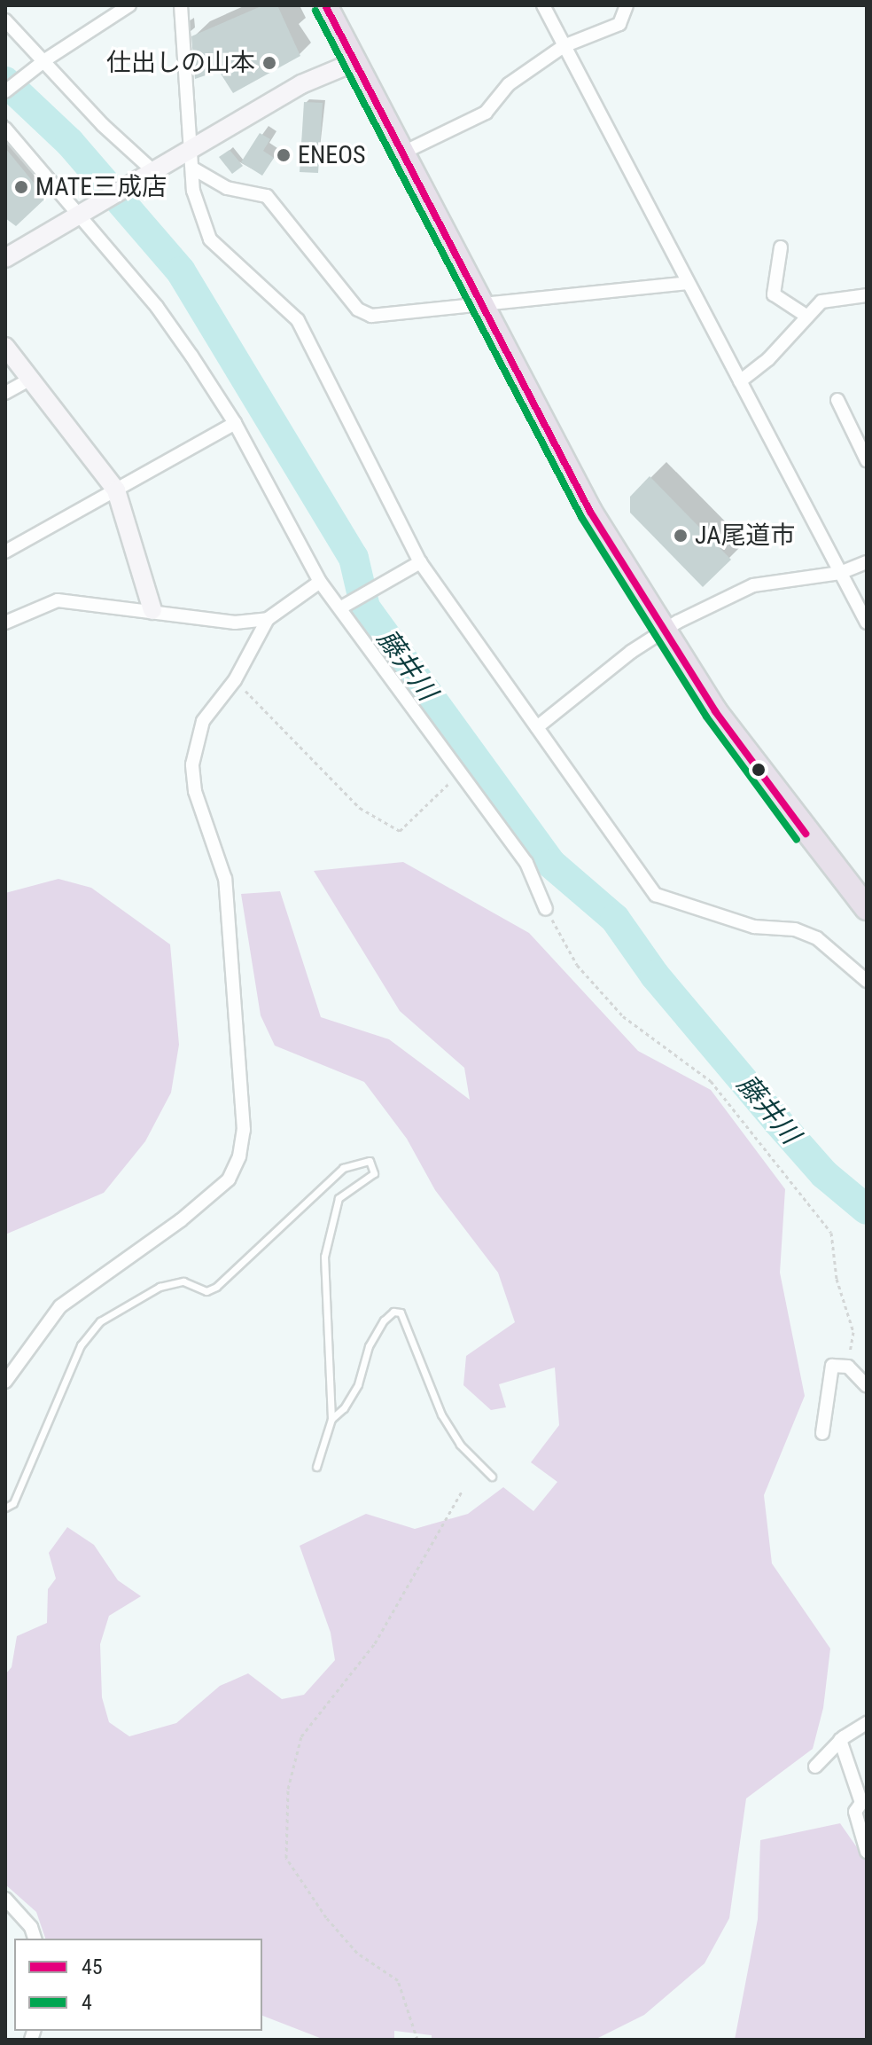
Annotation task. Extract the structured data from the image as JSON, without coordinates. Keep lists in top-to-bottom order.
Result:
{
  "water": ["藤井川"],
  "places": [
    "仕出しの山本",
    "ENEOS",
    "MATE三成店",
    "JA尾道市"
  ],
  "lines": ["transit line 45", "transit line 4"],
  "legend": ["45", "4"]
}
